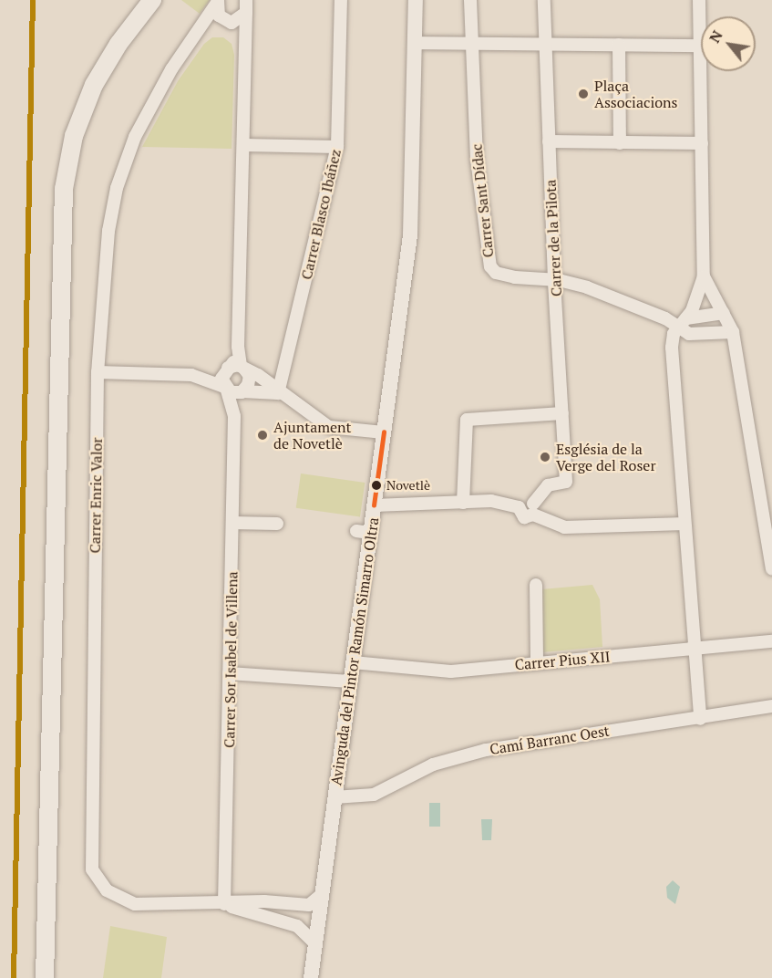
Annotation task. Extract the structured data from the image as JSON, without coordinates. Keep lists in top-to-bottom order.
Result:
{
  "streets": {
    "street": [
      "Carrer Sant Dídac",
      "Carrer Blasco Ibáñez",
      "Carrer de la Pilota",
      "Carrer Enric Valor",
      "Avinguda del Pintor Ramón Simarro Oltra",
      "Carrer Sor Isabel de Villena",
      "Carrer Pius XII",
      "Camí Barranc Oest"
    ]
  },
  "crossings": [
    ["Carrer Sant Dídac", "Carrer de la Pilota"],
    ["Carrer Enric Valor", "Avinguda del Pintor Ramón Simarro Oltra"],
    ["Carrer Enric Valor", "Carrer Sor Isabel de Villena"],
    ["Avinguda del Pintor Ramón Simarro Oltra", "Carrer Pius XII"],
    ["Avinguda del Pintor Ramón Simarro Oltra", "Camí Barranc Oest"]
  ],
  "places": [
    "Plaça Associacions",
    "Ajuntament de Novetlè",
    "Església de la Verge del Roser",
    "Novetlè"
  ],
  "north": "top left"
}
